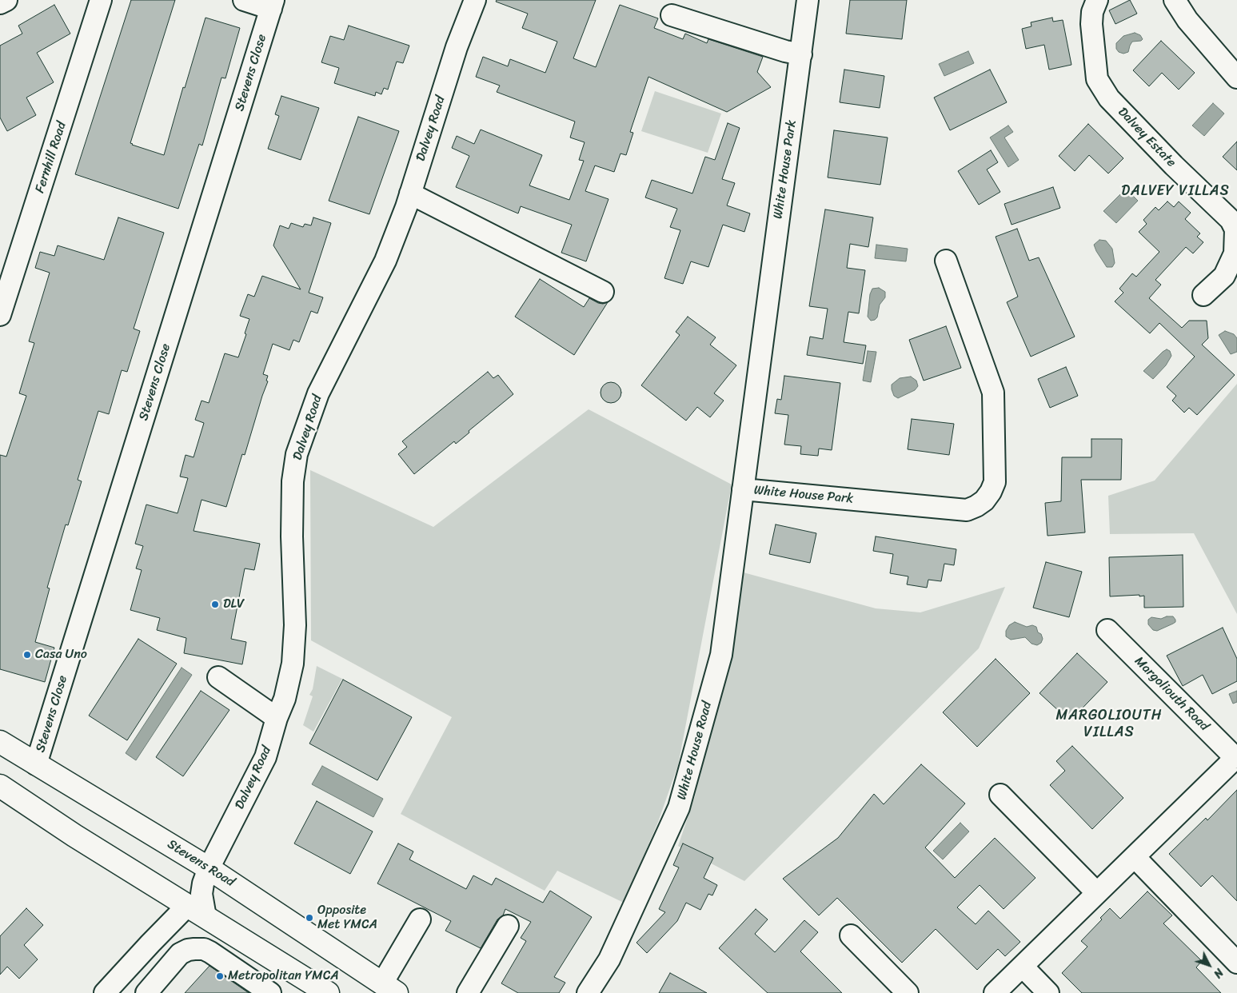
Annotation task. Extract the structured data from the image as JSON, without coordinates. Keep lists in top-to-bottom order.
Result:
{
  "streets": {
    "main road": ["Stevens Road"],
    "street": [
      "Stevens Close",
      "Dalvey Road",
      "Dalvey Estate",
      "Fernhill Road",
      "White House Park",
      "Margoliouth Road",
      "White House Road"
    ]
  },
  "crossings": [
    ["Stevens Close", "Stevens Road"],
    ["Dalvey Road", "Stevens Road"],
    ["White House Park", "White House Road"]
  ],
  "districts": ["DALVEY VILLAS", "MARGOLIOUTH VILLAS"],
  "places": [
    "DLV",
    "Casa Uno",
    "Opposite Met YMCA",
    "Metropolitan YMCA"
  ],
  "north": "bottom right"
}
